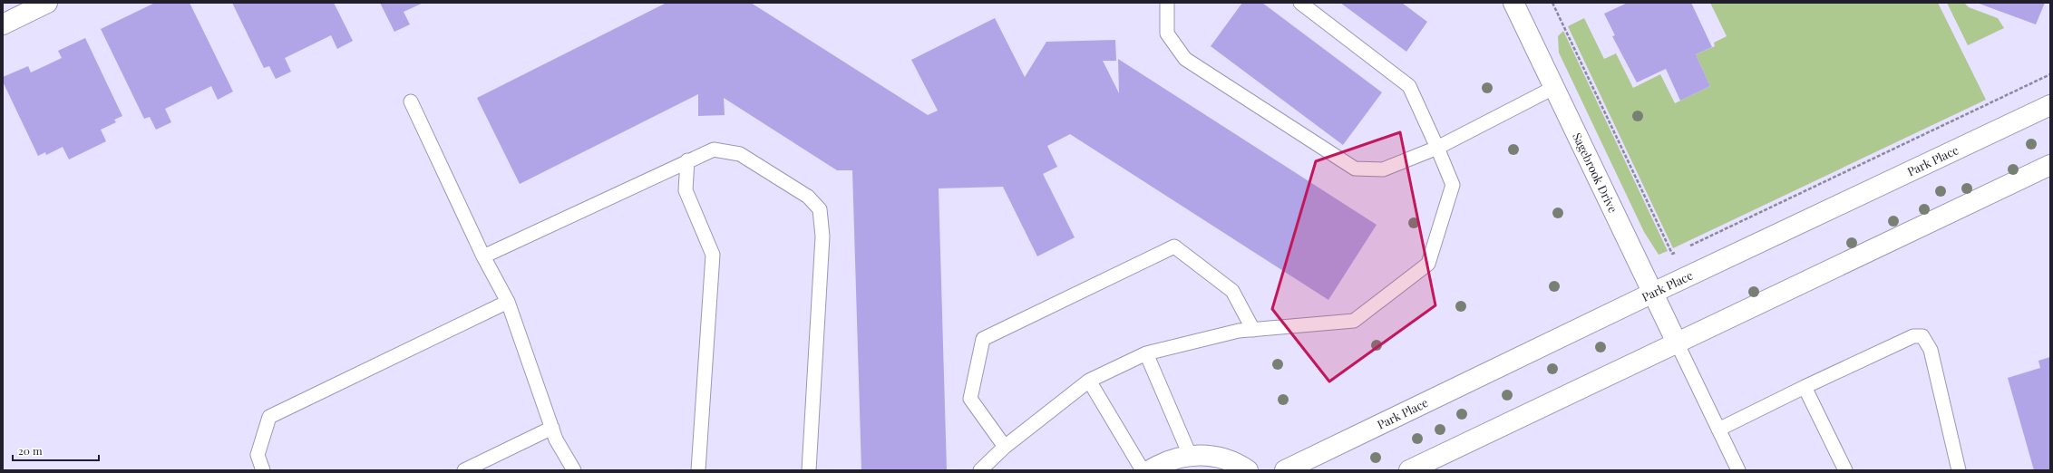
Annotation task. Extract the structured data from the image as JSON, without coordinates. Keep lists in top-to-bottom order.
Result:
{
  "streets": {
    "street": ["Park Place", "Sagebrook Drive"]
  },
  "crossings": [
    ["Park Place", "Sagebrook Drive"]
  ],
  "scale_bar": "20 m"
}
